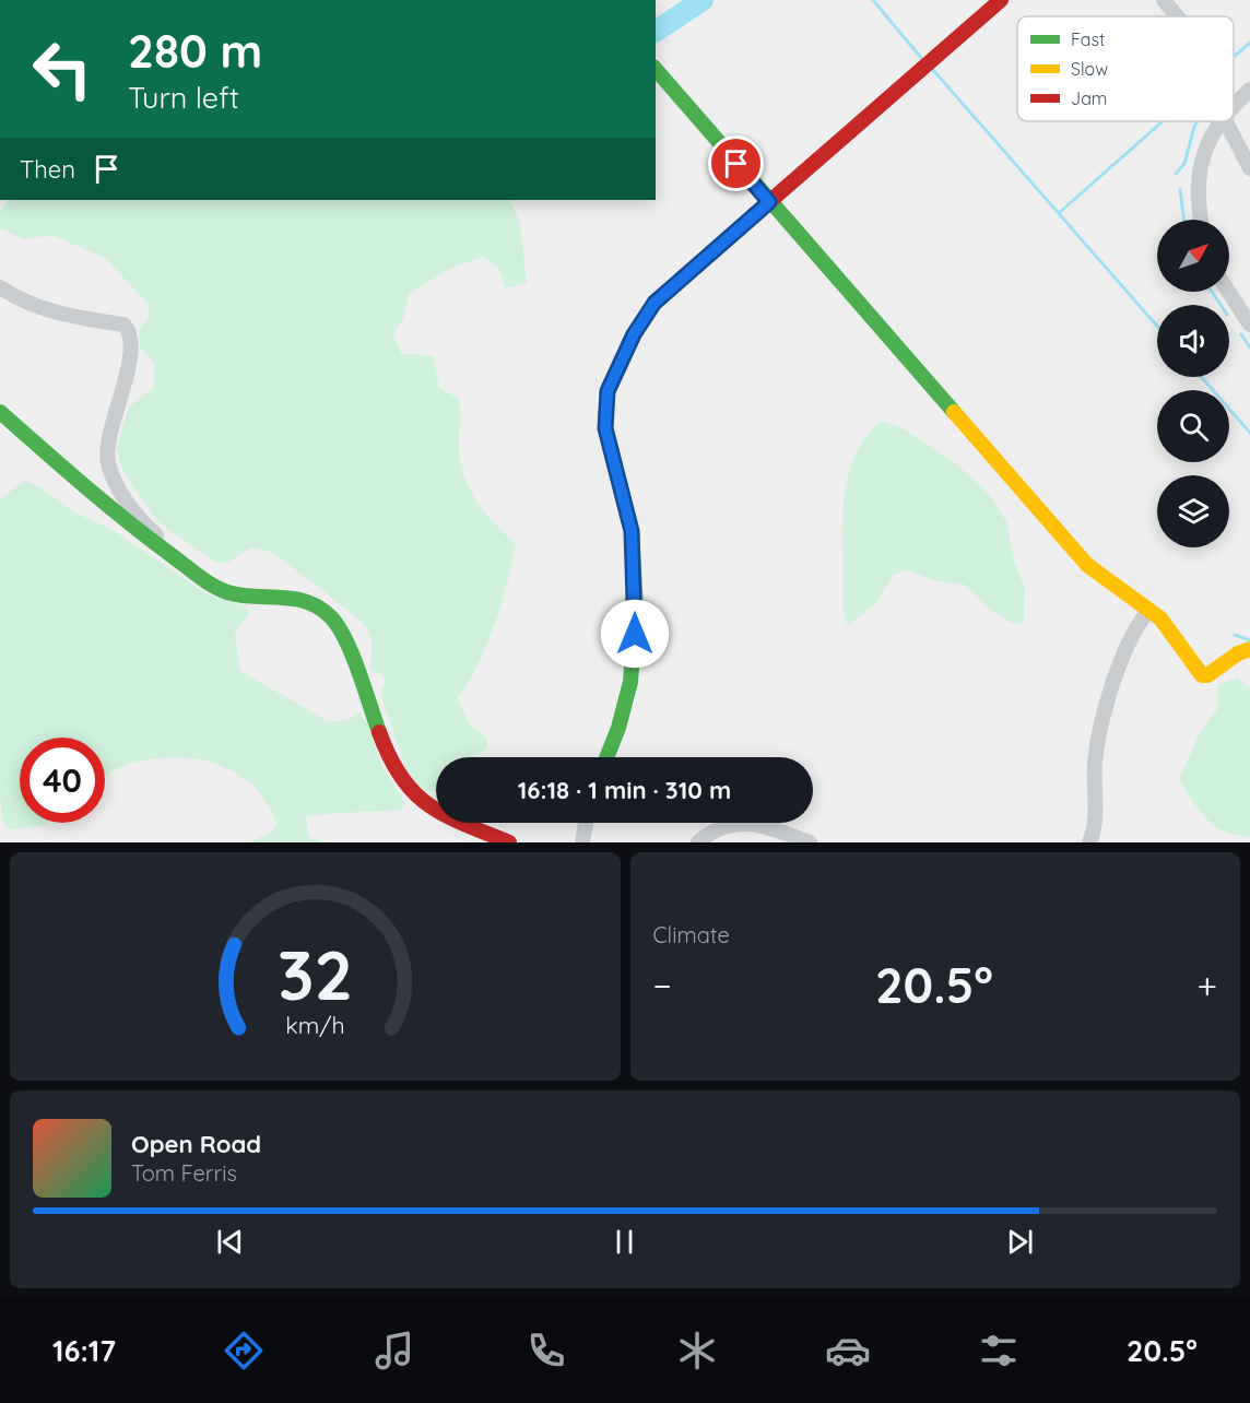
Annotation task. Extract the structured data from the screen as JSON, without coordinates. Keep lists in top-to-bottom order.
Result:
{
  "legend": ["Fast", "Slow", "Jam"],
  "north": "top right",
  "page": {
    "turn": ["280 m", "Turn left"],
    "then": "Then",
    "limit": "40",
    "trip": "16:18 · 1 min · 310 m",
    "tile": "Climate",
    "heat": ["−", "20.5°", "+"],
    "song": ["Open Road", "Tom Ferris"],
    "tabs": ["16:17", "20.5°"],
    "gauge": ["32", "km/h"]
  }
}
